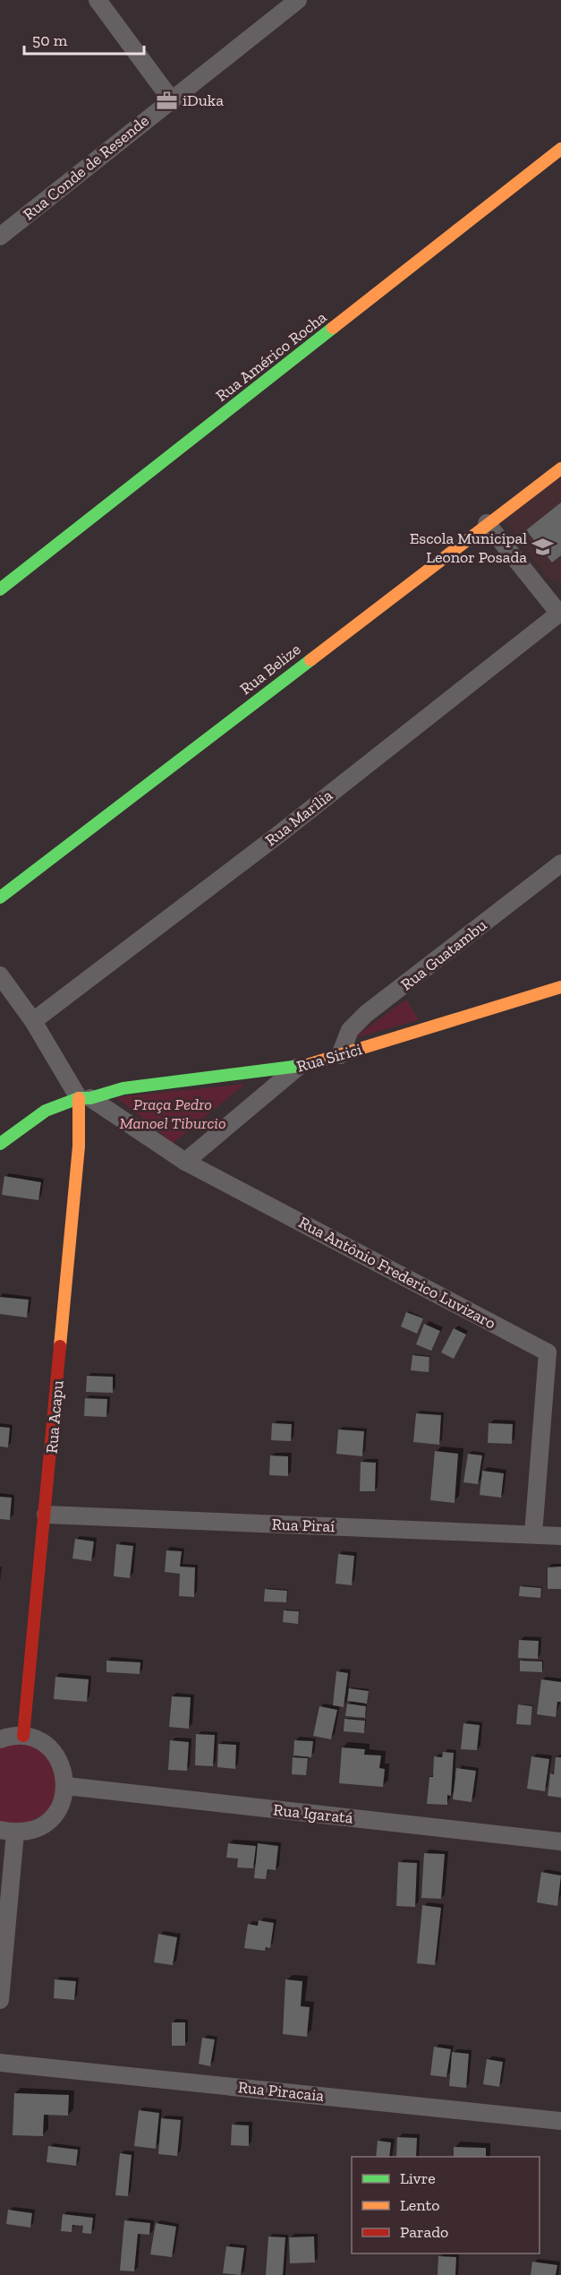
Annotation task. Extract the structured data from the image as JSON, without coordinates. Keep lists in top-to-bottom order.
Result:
{
  "streets": {
    "street": [
      "Rua Conde de Resende",
      "Rua Américo Rocha",
      "Rua Belize",
      "Rua Marília",
      "Rua Guatambu",
      "Rua Sirici",
      "Rua Antônio Frederico Luvizaro",
      "Rua Acapu",
      "Rua Piraí",
      "Rua Igaratá",
      "Rua Piracaia"
    ]
  },
  "crossings": [
    ["Rua Guatambu", "Rua Sirici"],
    ["Rua Sirici", "Rua Antônio Frederico Luvizaro"],
    ["Rua Sirici", "Rua Acapu"],
    ["Rua Antônio Frederico Luvizaro", "Rua Acapu"],
    ["Rua Antônio Frederico Luvizaro", "Rua Piraí"],
    ["Rua Acapu", "Rua Piraí"]
  ],
  "parks": ["Praça Pedro Manoel Tiburcio"],
  "places": {
    "office": ["iDuka"],
    "school or university": ["Escola Municipal Leonor Posada"]
  },
  "legend": ["Livre", "Lento", "Parado"],
  "scale_bar": "50 m"
}
